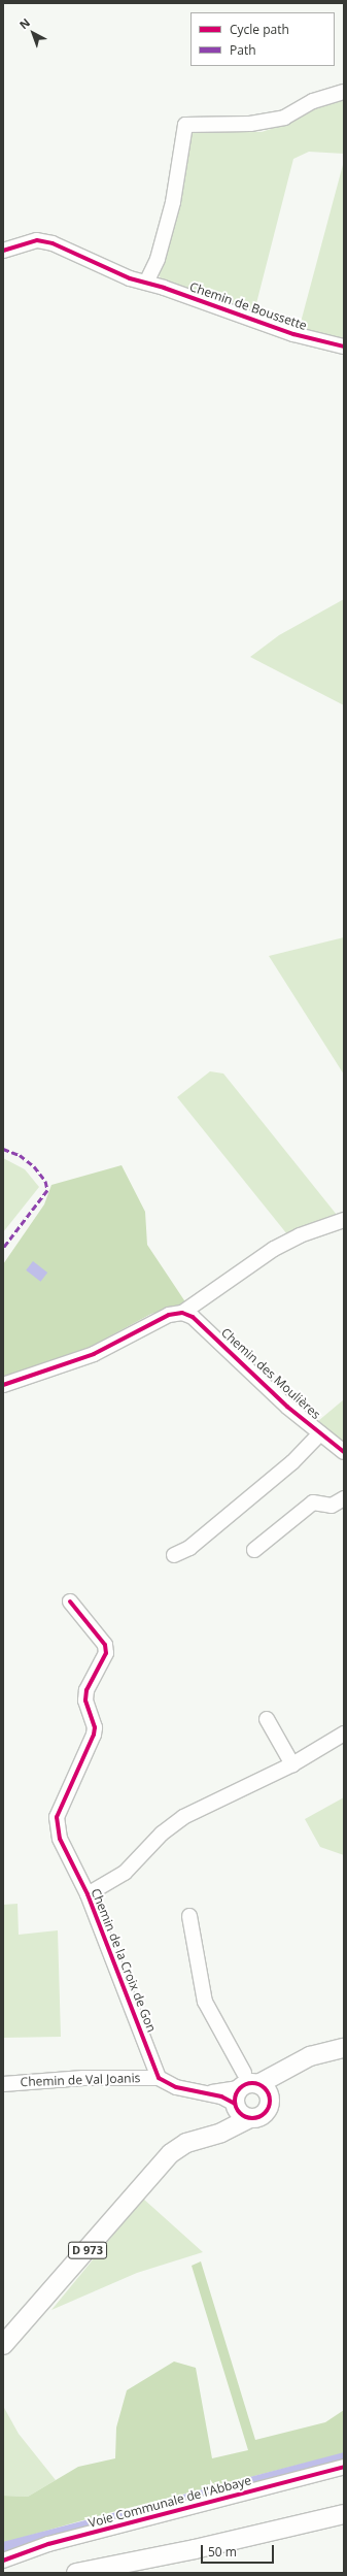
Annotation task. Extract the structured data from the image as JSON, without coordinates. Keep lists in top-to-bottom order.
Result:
{
  "streets": {
    "main road": ["D 973"],
    "street": [
      "Chemin de Boussette",
      "Chemin des Moulières",
      "Chemin de la Croix de Gon",
      "Chemin de Val Joanis",
      "Voie Communale de l'Abbaye"
    ]
  },
  "crossings": [
    ["Chemin de la Croix de Gon", "Chemin de Val Joanis"]
  ],
  "legend": ["Cycle path", "Path"],
  "scale_bar": "50 m",
  "north": "top left"
}
